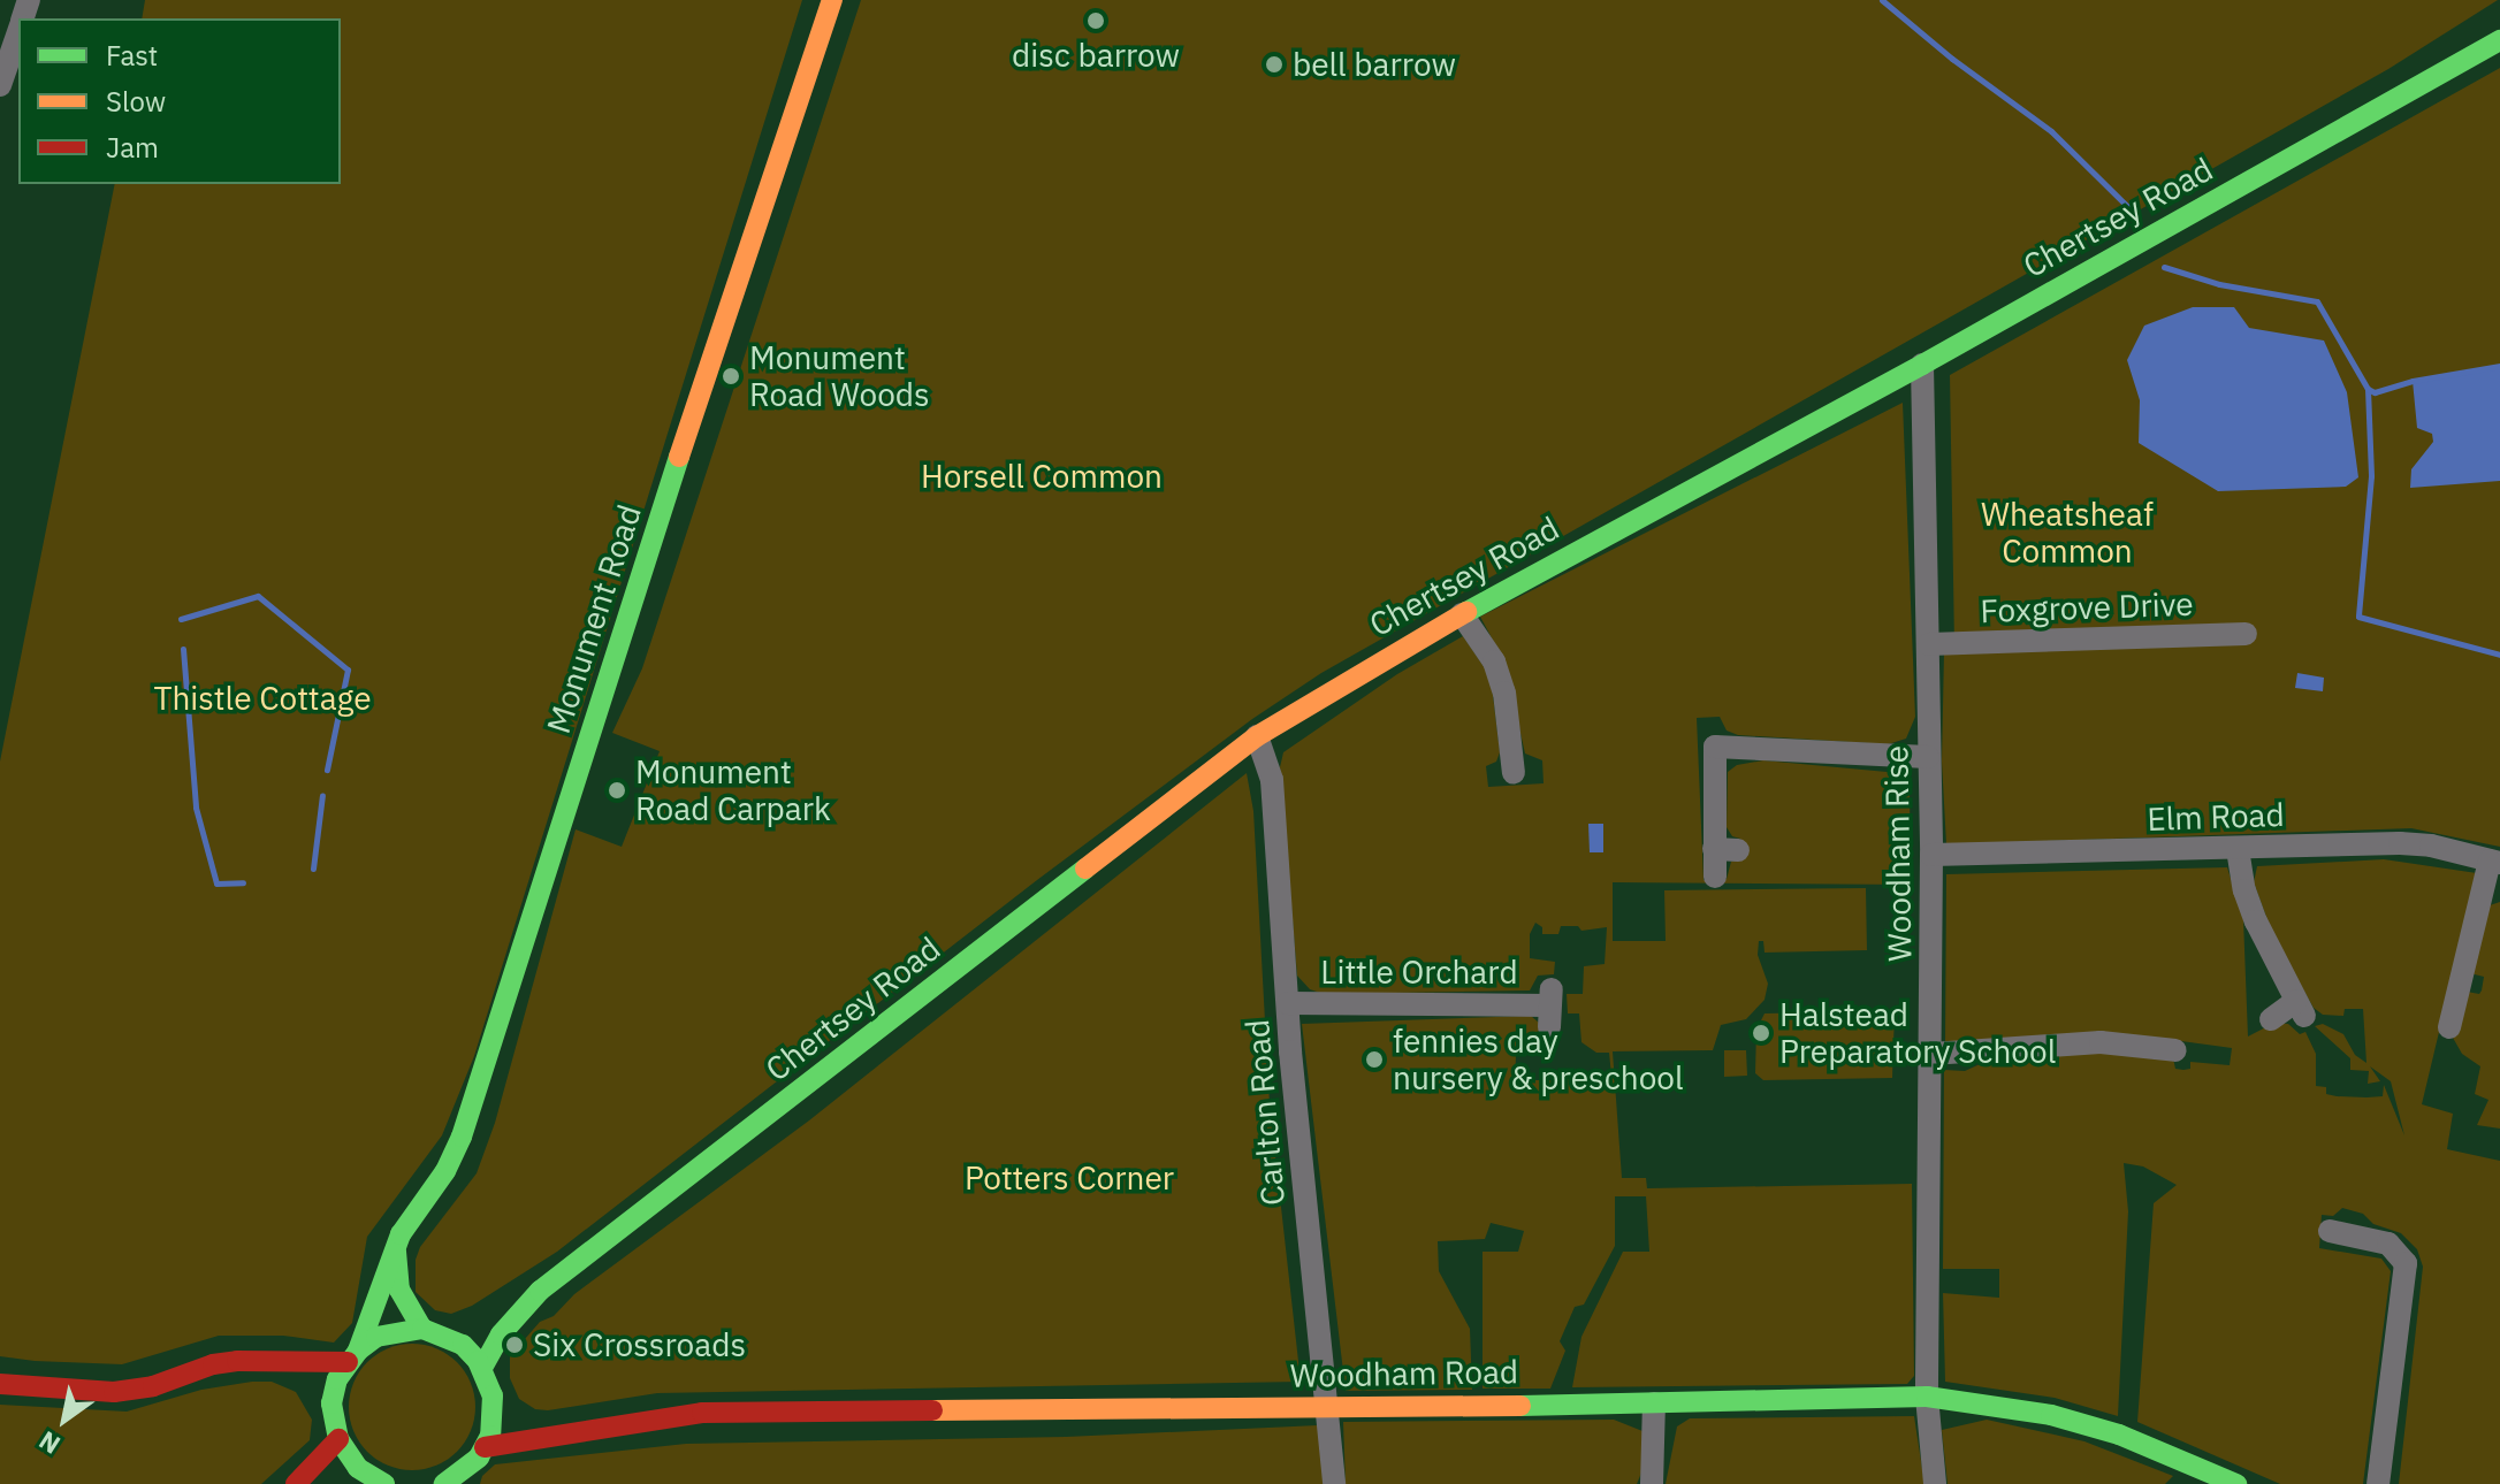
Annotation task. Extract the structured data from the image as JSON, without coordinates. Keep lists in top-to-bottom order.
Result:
{
  "streets": {
    "main road": ["Chertsey Road", "Monument Road", "Woodham Road"],
    "street": [
      "Foxgrove Drive",
      "Elm Road",
      "Woodham Rise",
      "Little Orchard",
      "Carlton Road"
    ]
  },
  "crossings": [
    ["Chertsey Road", "Woodham Rise"],
    ["Chertsey Road", "Carlton Road"],
    ["Foxgrove Drive", "Woodham Rise"],
    ["Elm Road", "Woodham Rise"],
    ["Woodham Rise", "Woodham Road"],
    ["Little Orchard", "Carlton Road"],
    ["Carlton Road", "Woodham Road"]
  ],
  "parks": [
    "Horsell Common",
    "Wheatsheaf Common",
    "Thistle Cottage",
    "Potters Corner"
  ],
  "places": [
    "disc barrow",
    "bell barrow",
    "Monument Road Woods",
    "Monument Road Carpark",
    "Halstead Preparatory School",
    "fennies day nursery & preschool",
    "Six Crossroads"
  ],
  "legend": ["Fast", "Slow", "Jam"],
  "north": "bottom left"
}
